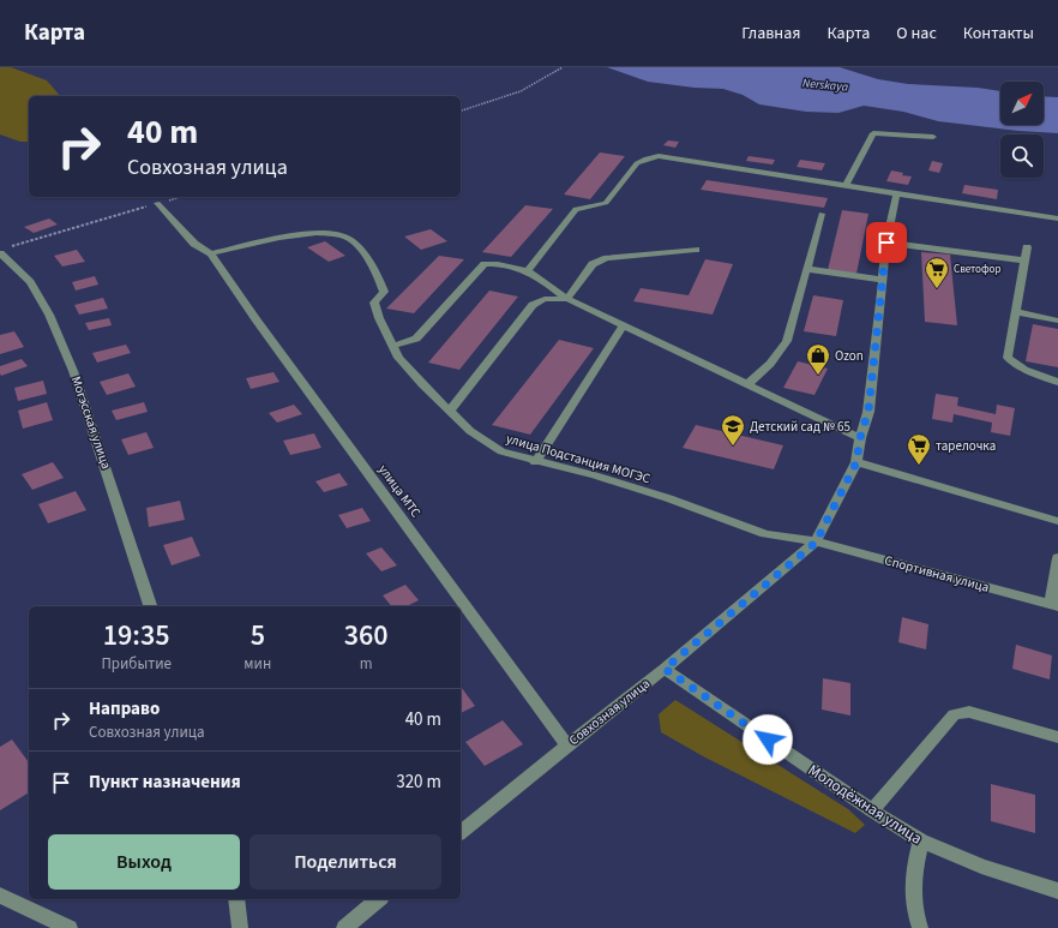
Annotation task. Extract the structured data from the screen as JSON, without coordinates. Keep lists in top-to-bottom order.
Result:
{
  "streets": {
    "street": [
      "Могэсская улица",
      "улица Подстанция МОГЭС",
      "улица МТС",
      "Спортивная улица",
      "Совхозная улица",
      "Молодёжная улица"
    ]
  },
  "crossings": [
    ["улица Подстанция МОГЭС", "улица МТС"],
    ["улица Подстанция МОГЭС", "Спортивная улица"],
    ["улица Подстанция МОГЭС", "Совхозная улица"],
    ["улица МТС", "Совхозная улица"],
    ["Спортивная улица", "Совхозная улица"],
    ["Совхозная улица", "Молодёжная улица"]
  ],
  "water": ["Nerskaya"],
  "places": {
    "supermarket": ["Светофор", "тарелочка"],
    "shop": ["Ozon"],
    "school or university": ["Детский сад № 65"]
  },
  "north": "top right",
  "page": {
    "header": "Карта",
    "nav": [
      "Главная",
      "Карта",
      "О нас",
      "Контакты"
    ],
    "turn": ["40 m", "Совхозная улица"],
    "eta": [
      "19:35",
      "Прибытие",
      "5",
      "мин",
      "360",
      "m"
    ],
    "list": [
      {
        "name": "Направо",
        "note": "Совхозная улица",
        "value": "40 m"
      },
      {
        "name": "Пункт назначения",
        "value": "320 m"
      }
    ],
    "buttons": ["Выход", "Поделиться"]
  }
}
